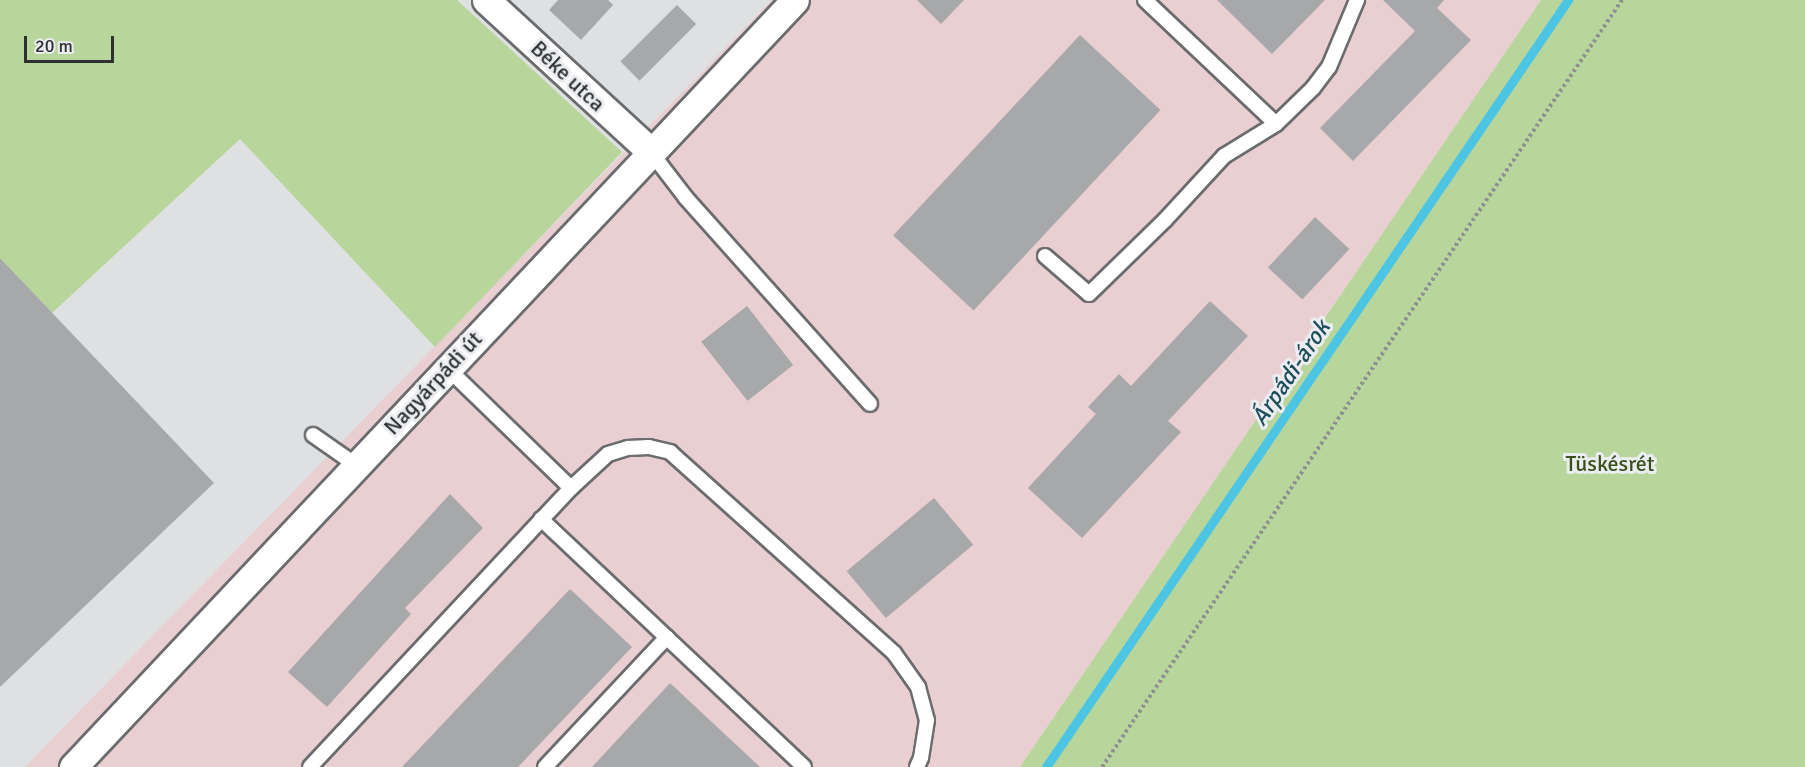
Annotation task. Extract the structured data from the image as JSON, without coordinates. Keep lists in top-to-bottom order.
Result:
{
  "streets": {
    "street": ["Béke utca", "Nagyárpádi út"]
  },
  "crossings": [
    ["Béke utca", "Nagyárpádi út"]
  ],
  "water": ["Árpádi-árok"],
  "parks": ["Tüskésrét"],
  "scale_bar": "20 m"
}
